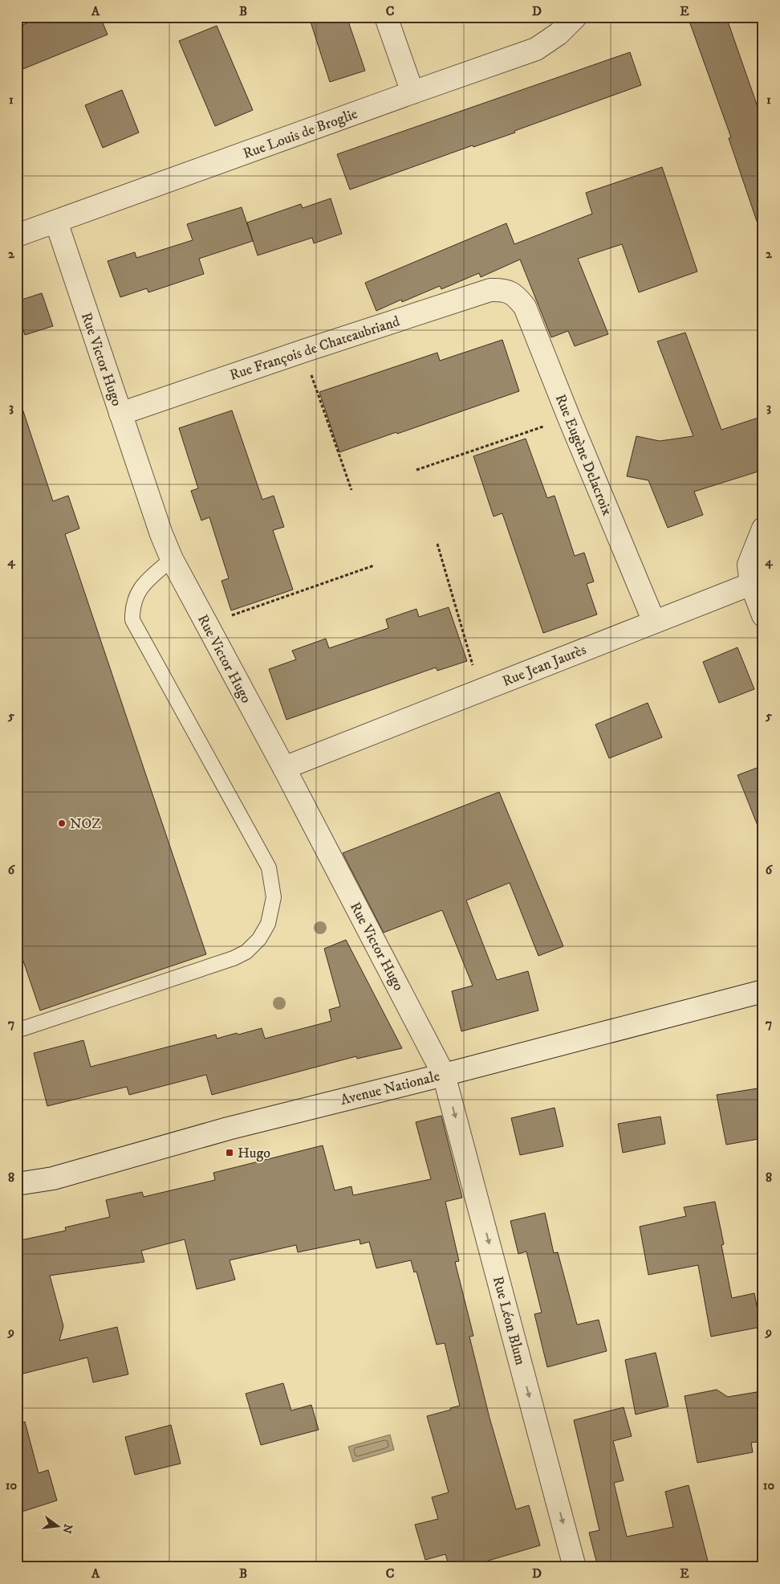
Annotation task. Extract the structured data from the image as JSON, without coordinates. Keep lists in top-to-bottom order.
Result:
{
  "streets": {
    "street": [
      "Rue Louis de Broglie",
      "Rue François de Chateaubriand",
      "Rue Victor Hugo",
      "Rue Eugène Delacroix",
      "Rue Jean Jaurès",
      "Avenue Nationale",
      "Rue Léon Blum"
    ]
  },
  "crossings": [
    ["Rue Louis de Broglie", "Rue Victor Hugo"],
    ["Rue François de Chateaubriand", "Rue Victor Hugo"],
    ["Rue François de Chateaubriand", "Rue Eugène Delacroix"],
    ["Rue Victor Hugo", "Rue Jean Jaurès"],
    ["Rue Victor Hugo", "Avenue Nationale"],
    ["Rue Victor Hugo", "Rue Léon Blum"],
    ["Rue Eugène Delacroix", "Rue Jean Jaurès"],
    ["Avenue Nationale", "Rue Léon Blum"]
  ],
  "one_way": ["Rue Léon Blum"],
  "places": {
    "other": ["NOZ"],
    "transit": ["Hugo"]
  },
  "north": "right",
  "grid": {
    "columns": [
      "A",
      "B",
      "C",
      "D",
      "E"
    ],
    "rows": [
      "1",
      "2",
      "3",
      "4",
      "5",
      "6",
      "7",
      "8",
      "9",
      "10"
    ]
  }
}
